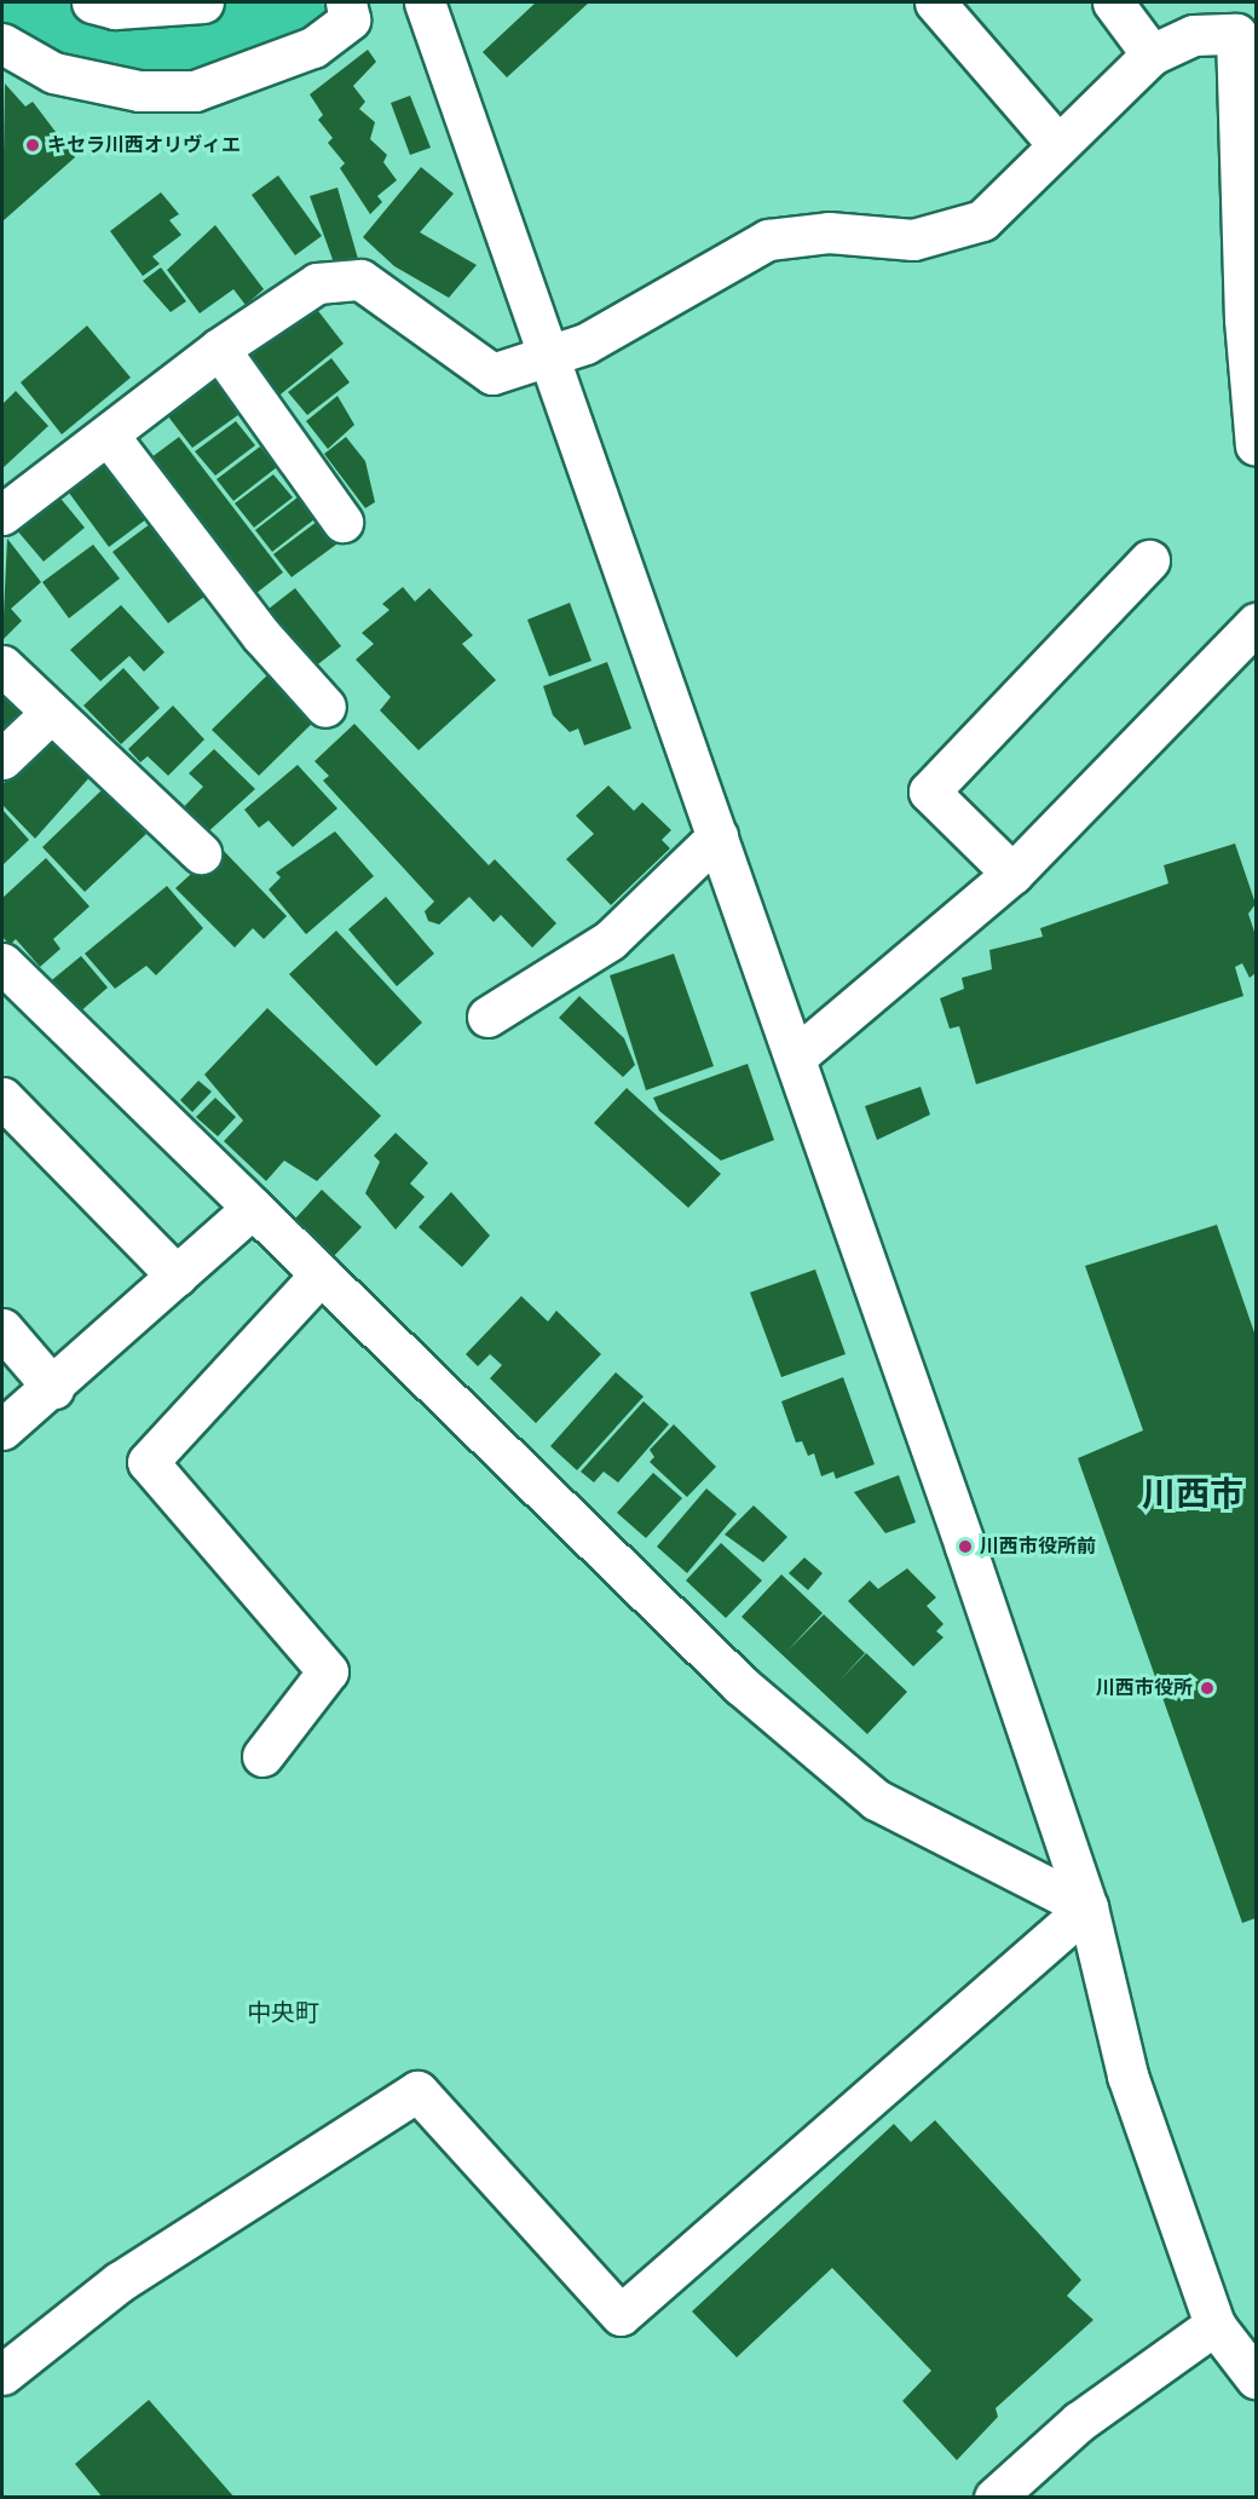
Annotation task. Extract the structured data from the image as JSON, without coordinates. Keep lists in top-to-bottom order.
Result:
{
  "districts": ["川西市", "中央町"],
  "places": ["キセラ川西オリヴィエ", "川西市役所前", "川西市役所"]
}
